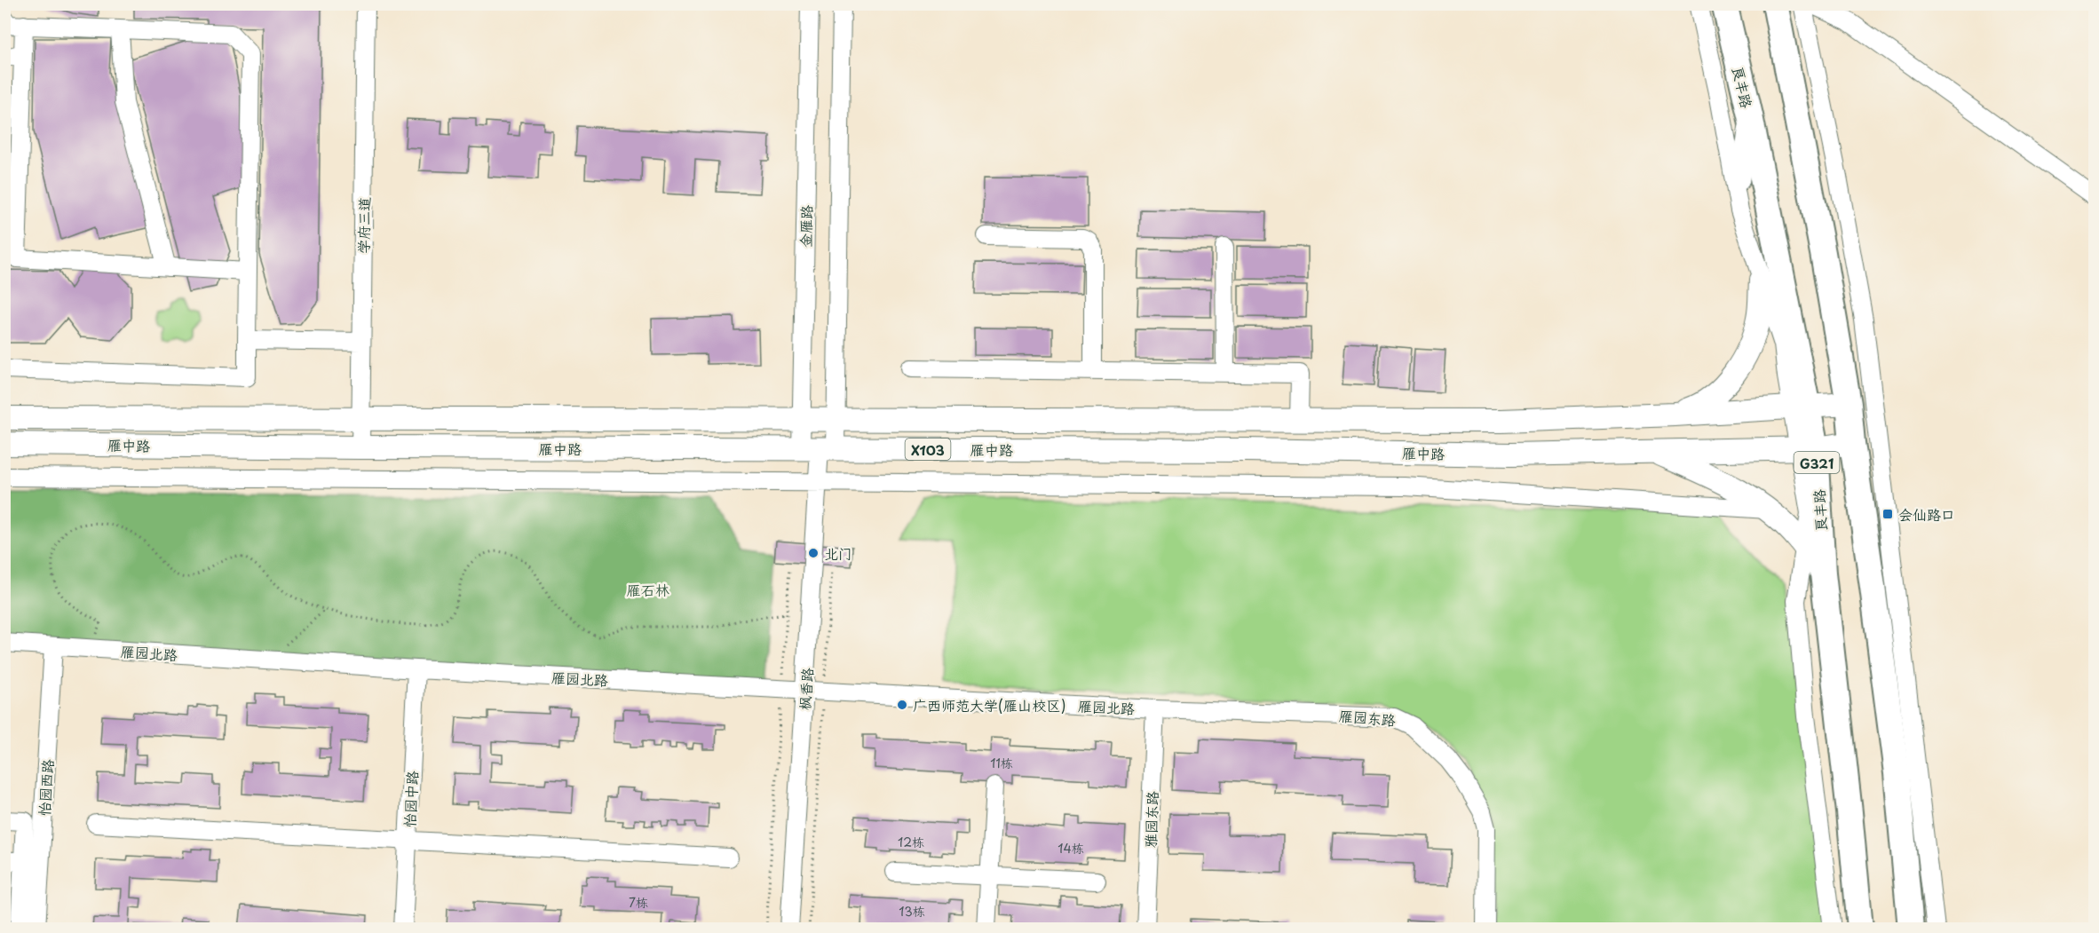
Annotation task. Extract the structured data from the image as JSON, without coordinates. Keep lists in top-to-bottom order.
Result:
{
  "streets": {
    "highway": ["良丰路", "G321"],
    "main road": ["雁中路", "X103"],
    "street": [
      "学府三道",
      "金雁路",
      "雁园北路",
      "枫香路",
      "雁园东路",
      "怡园西路",
      "怡园中路",
      "雅园东路"
    ]
  },
  "crossings": [
    ["良丰路", "雁中路"],
    ["学府三道", "雁中路"],
    ["金雁路", "雁中路"],
    ["金雁路", "枫香路"],
    ["雁中路", "G321"],
    ["雁中路", "枫香路"],
    ["雁园北路", "枫香路"],
    ["雁园北路", "雁园东路"],
    ["雁园北路", "怡园西路"],
    ["雁园北路", "怡园中路"],
    ["雁园北路", "雅园东路"],
    ["雁园东路", "雅园东路"]
  ],
  "parks": ["雁石林"],
  "places": {
    "transit": ["会仙路口"],
    "other": ["北门", "广西师范大学(雁山校区)"]
  },
  "house_numbers": [
    "11栋",
    "12栋",
    "14栋",
    "7栋",
    "13栋"
  ]
}
